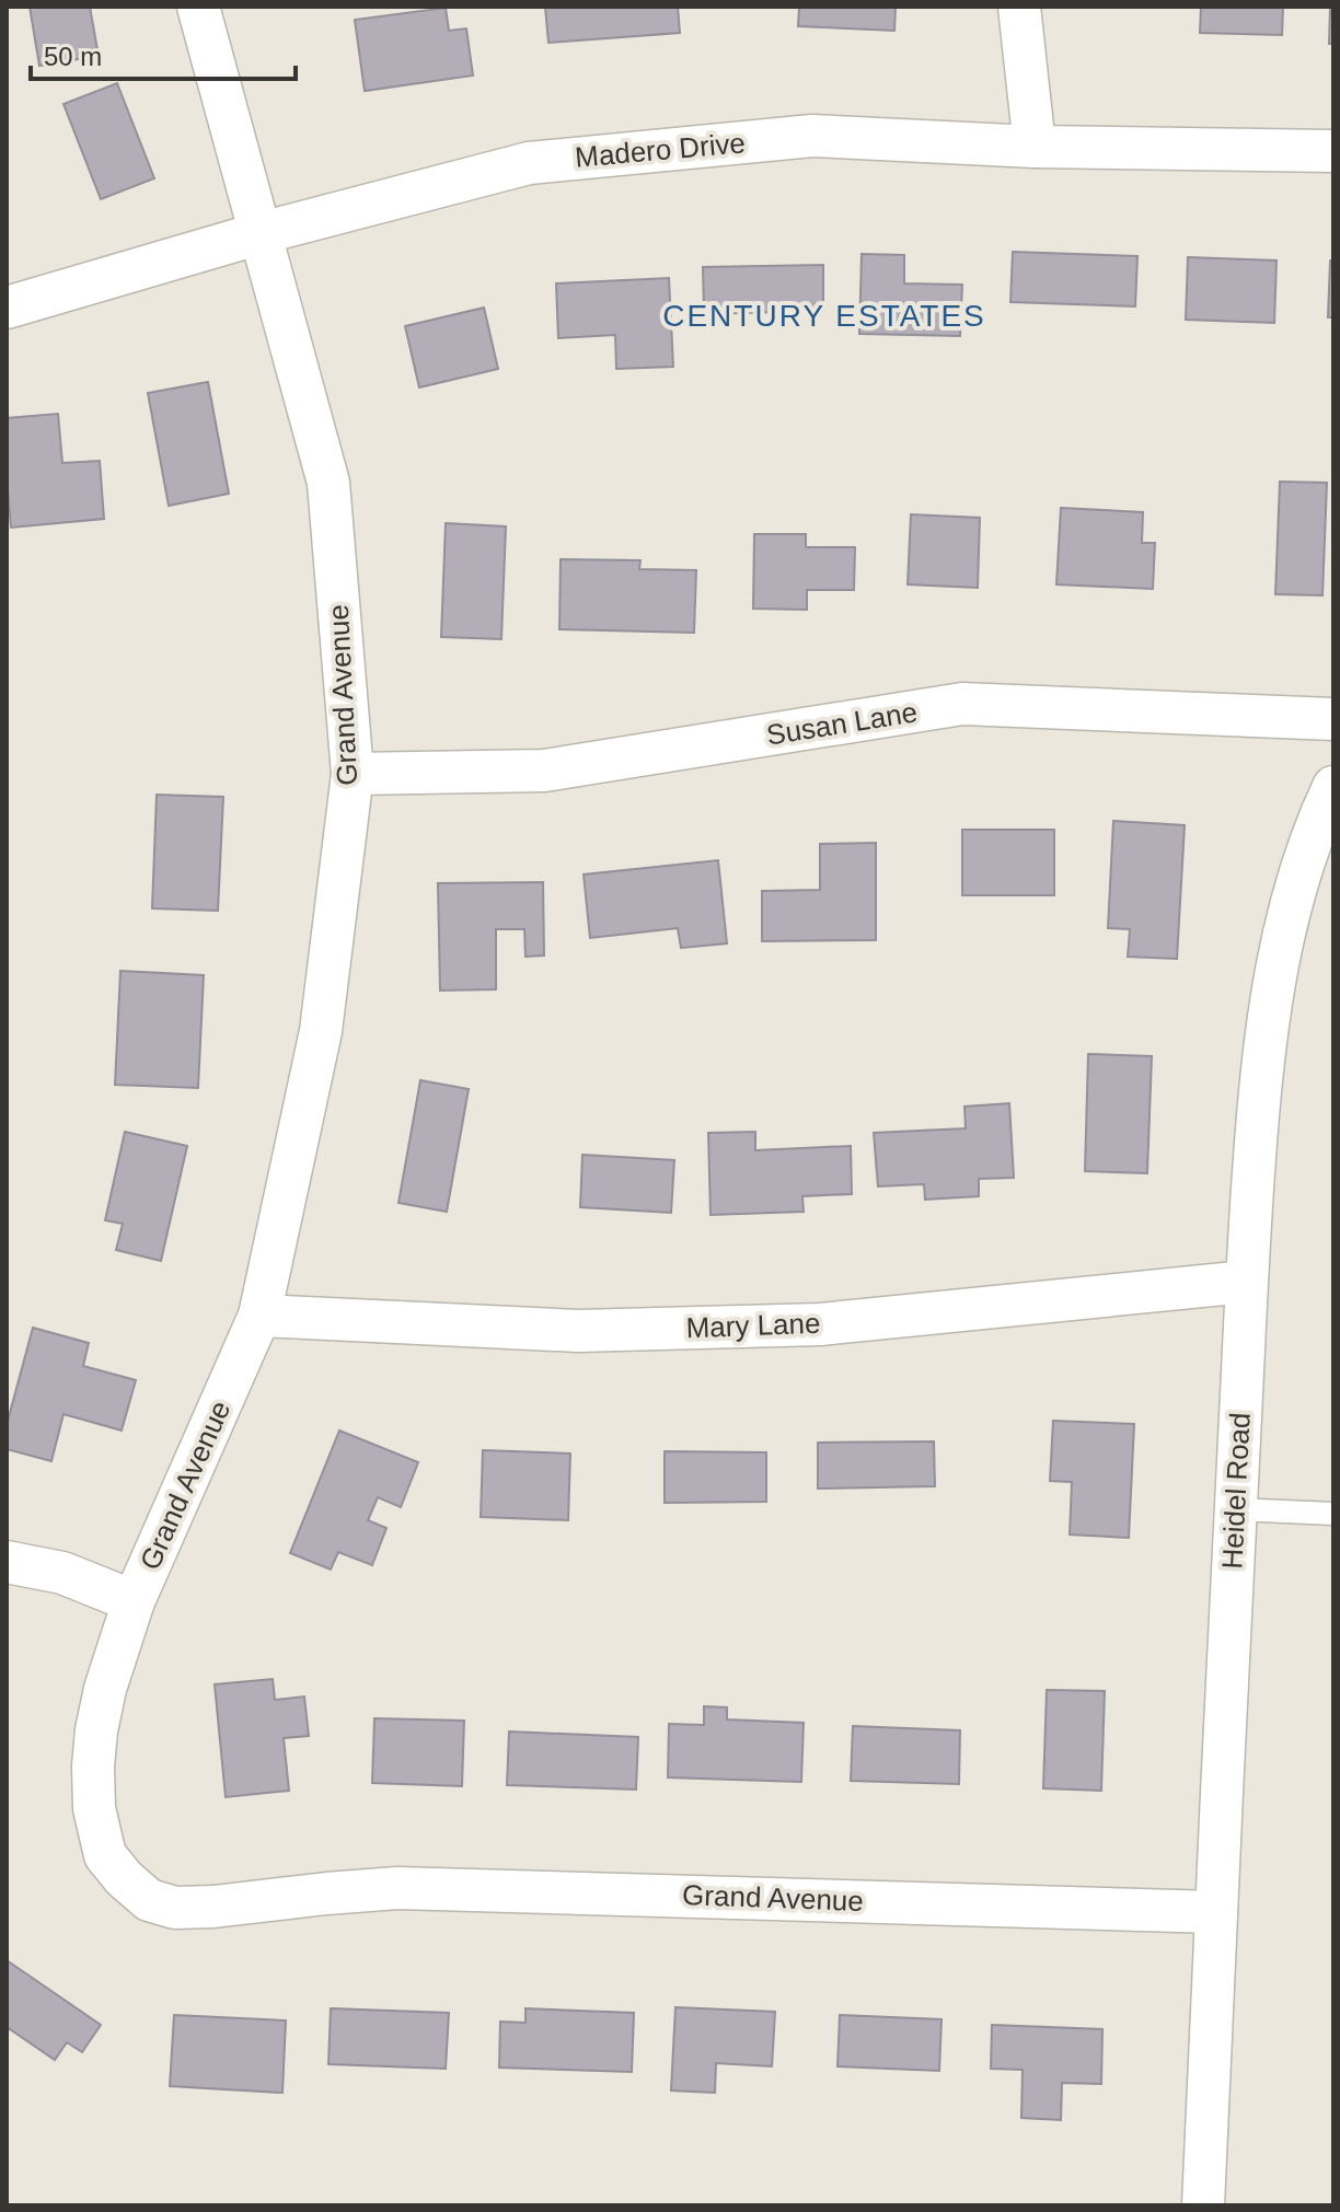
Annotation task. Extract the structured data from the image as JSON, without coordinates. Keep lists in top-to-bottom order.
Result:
{
  "streets": {
    "street": [
      "Madero Drive",
      "Grand Avenue",
      "Susan Lane",
      "Mary Lane",
      "Heidel Road"
    ]
  },
  "crossings": [
    ["Madero Drive", "Grand Avenue"],
    ["Grand Avenue", "Susan Lane"],
    ["Grand Avenue", "Mary Lane"],
    ["Grand Avenue", "Heidel Road"],
    ["Mary Lane", "Heidel Road"]
  ],
  "districts": ["CENTURY ESTATES"],
  "scale_bar": "50 m"
}
